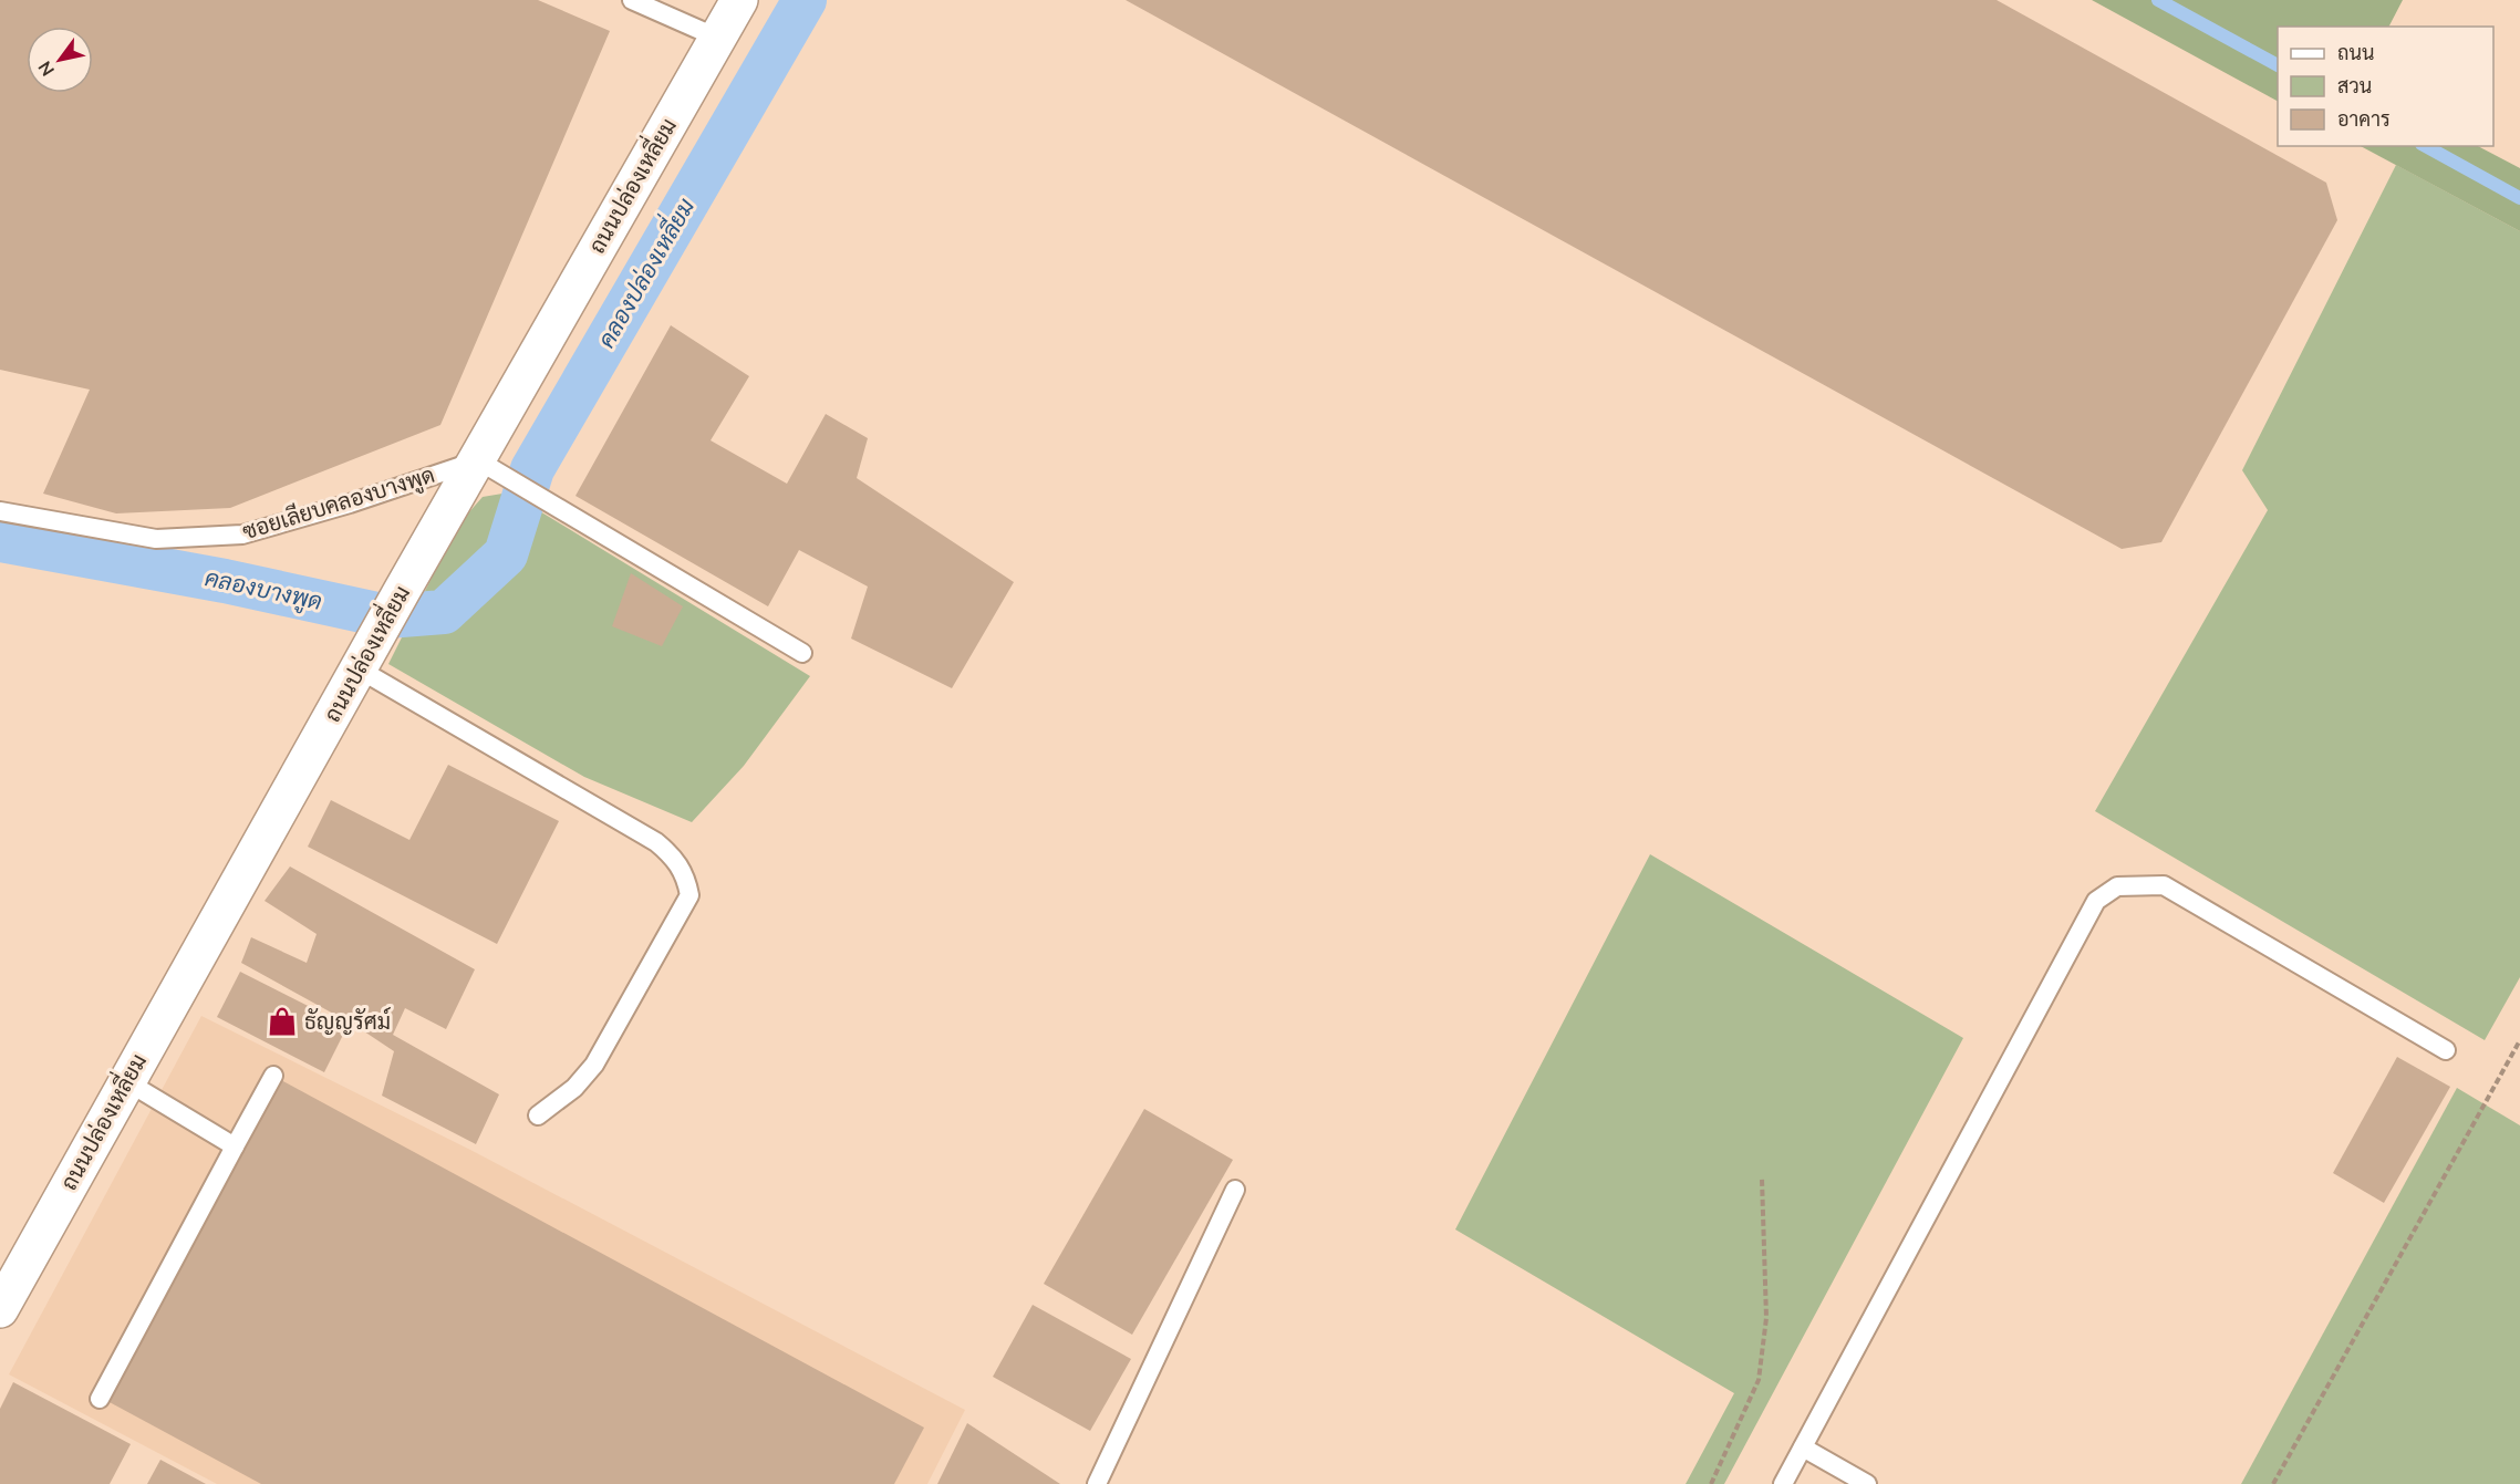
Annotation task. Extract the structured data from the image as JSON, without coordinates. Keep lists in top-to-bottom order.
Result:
{
  "streets": {
    "street": ["ถนนปล่องเหลี่ยม"],
    "lane": ["ซอยเลียบคลองบางพูด"]
  },
  "crossings": [
    ["ถนนปล่องเหลี่ยม", "ซอยเลียบคลองบางพูด"]
  ],
  "water": ["คลองปล่องเหลี่ยม", "คลองบางพูด"],
  "places": {
    "shop": ["ธัญญรัศม์"]
  },
  "legend": ["ถนน", "สวน", "อาคาร"],
  "north": "bottom left"
}
